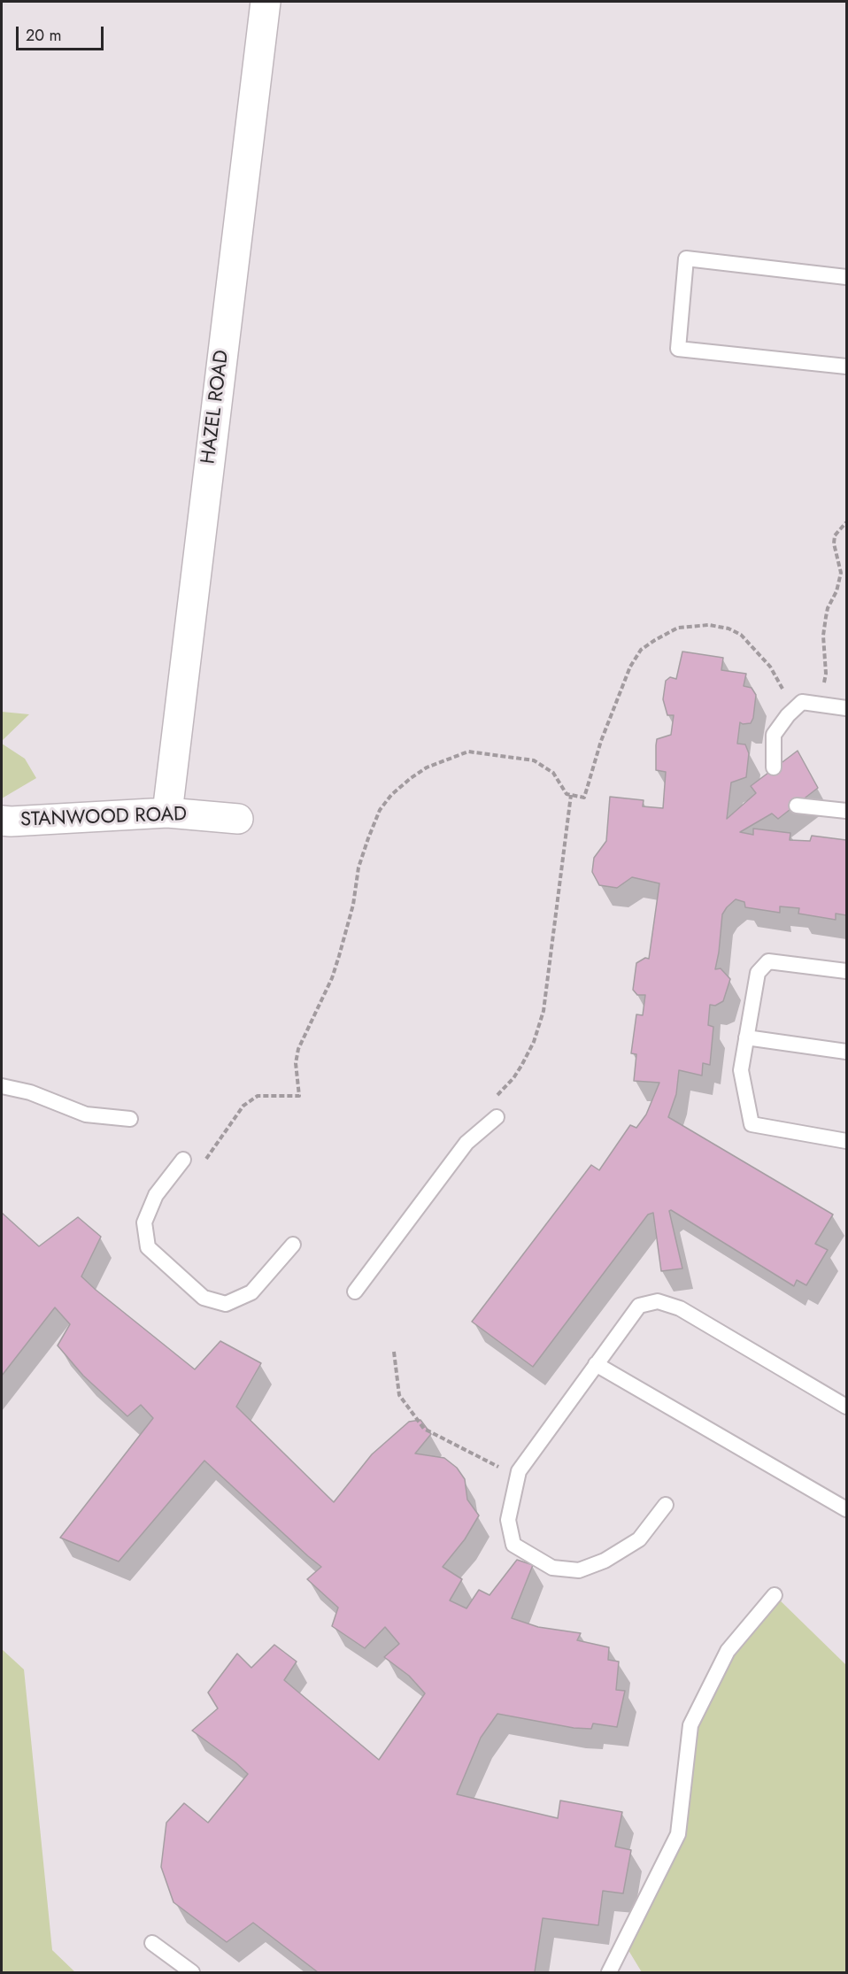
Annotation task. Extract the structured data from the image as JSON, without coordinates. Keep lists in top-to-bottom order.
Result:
{
  "streets": {
    "street": ["HAZEL ROAD", "STANWOOD ROAD"]
  },
  "crossings": [
    ["HAZEL ROAD", "STANWOOD ROAD"]
  ],
  "scale_bar": "20 m"
}
